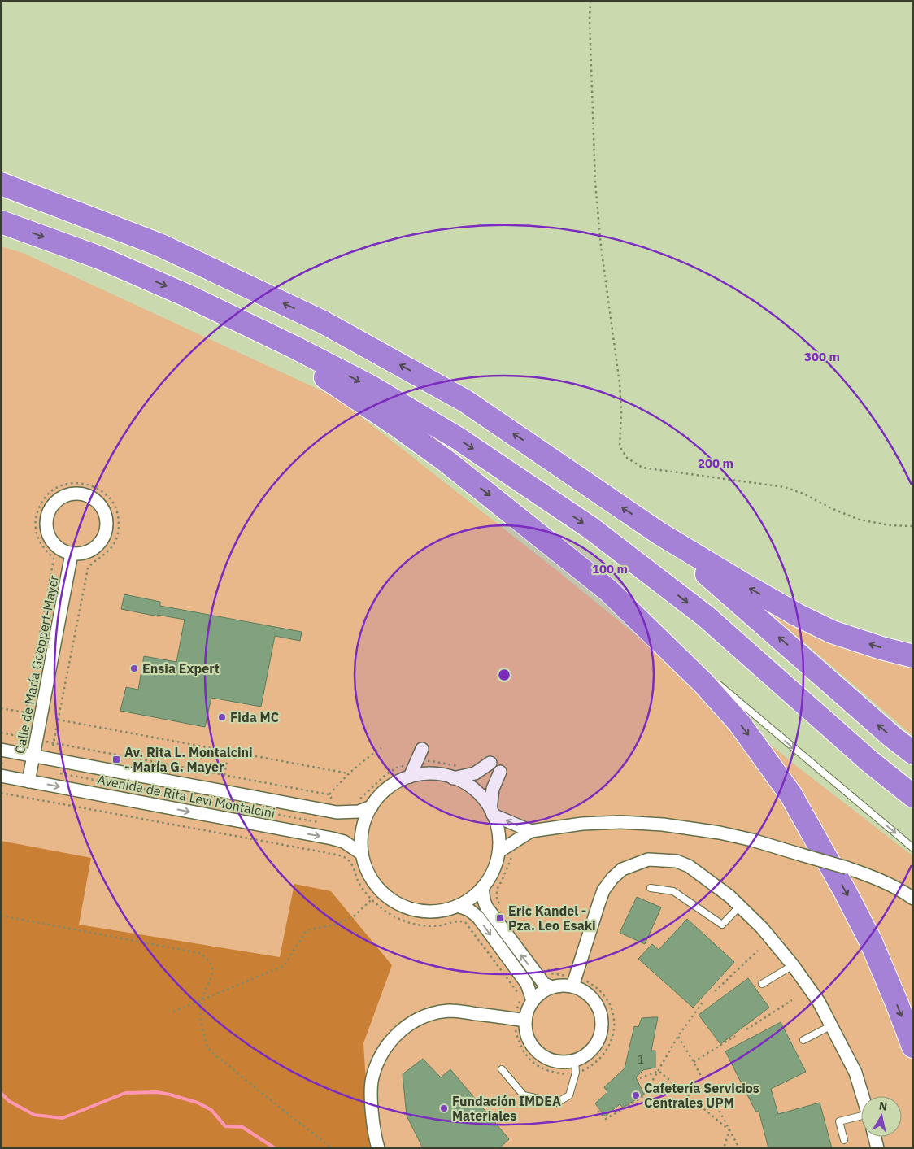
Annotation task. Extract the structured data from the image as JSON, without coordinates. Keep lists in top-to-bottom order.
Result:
{
  "streets": {
    "street": ["Calle de María Goeppert-Mayer", "Avenida de Rita Levi Montalcini"]
  },
  "crossings": [
    ["Calle de María Goeppert-Mayer", "Avenida de Rita Levi Montalcini"]
  ],
  "places": {
    "other": [
      "Ensia Expert",
      "Fida MC",
      "Cafetería Servicios Centrales UPM",
      "Fundación IMDEA Materiales"
    ],
    "transit": ["Av. Rita L. Montalcini - María G. Mayer", "Eric Kandel - Pza. Leo Esaki"]
  },
  "house_numbers": ["1"],
  "north": "top",
  "rings": ["300 m", "200 m", "100 m"]
}
